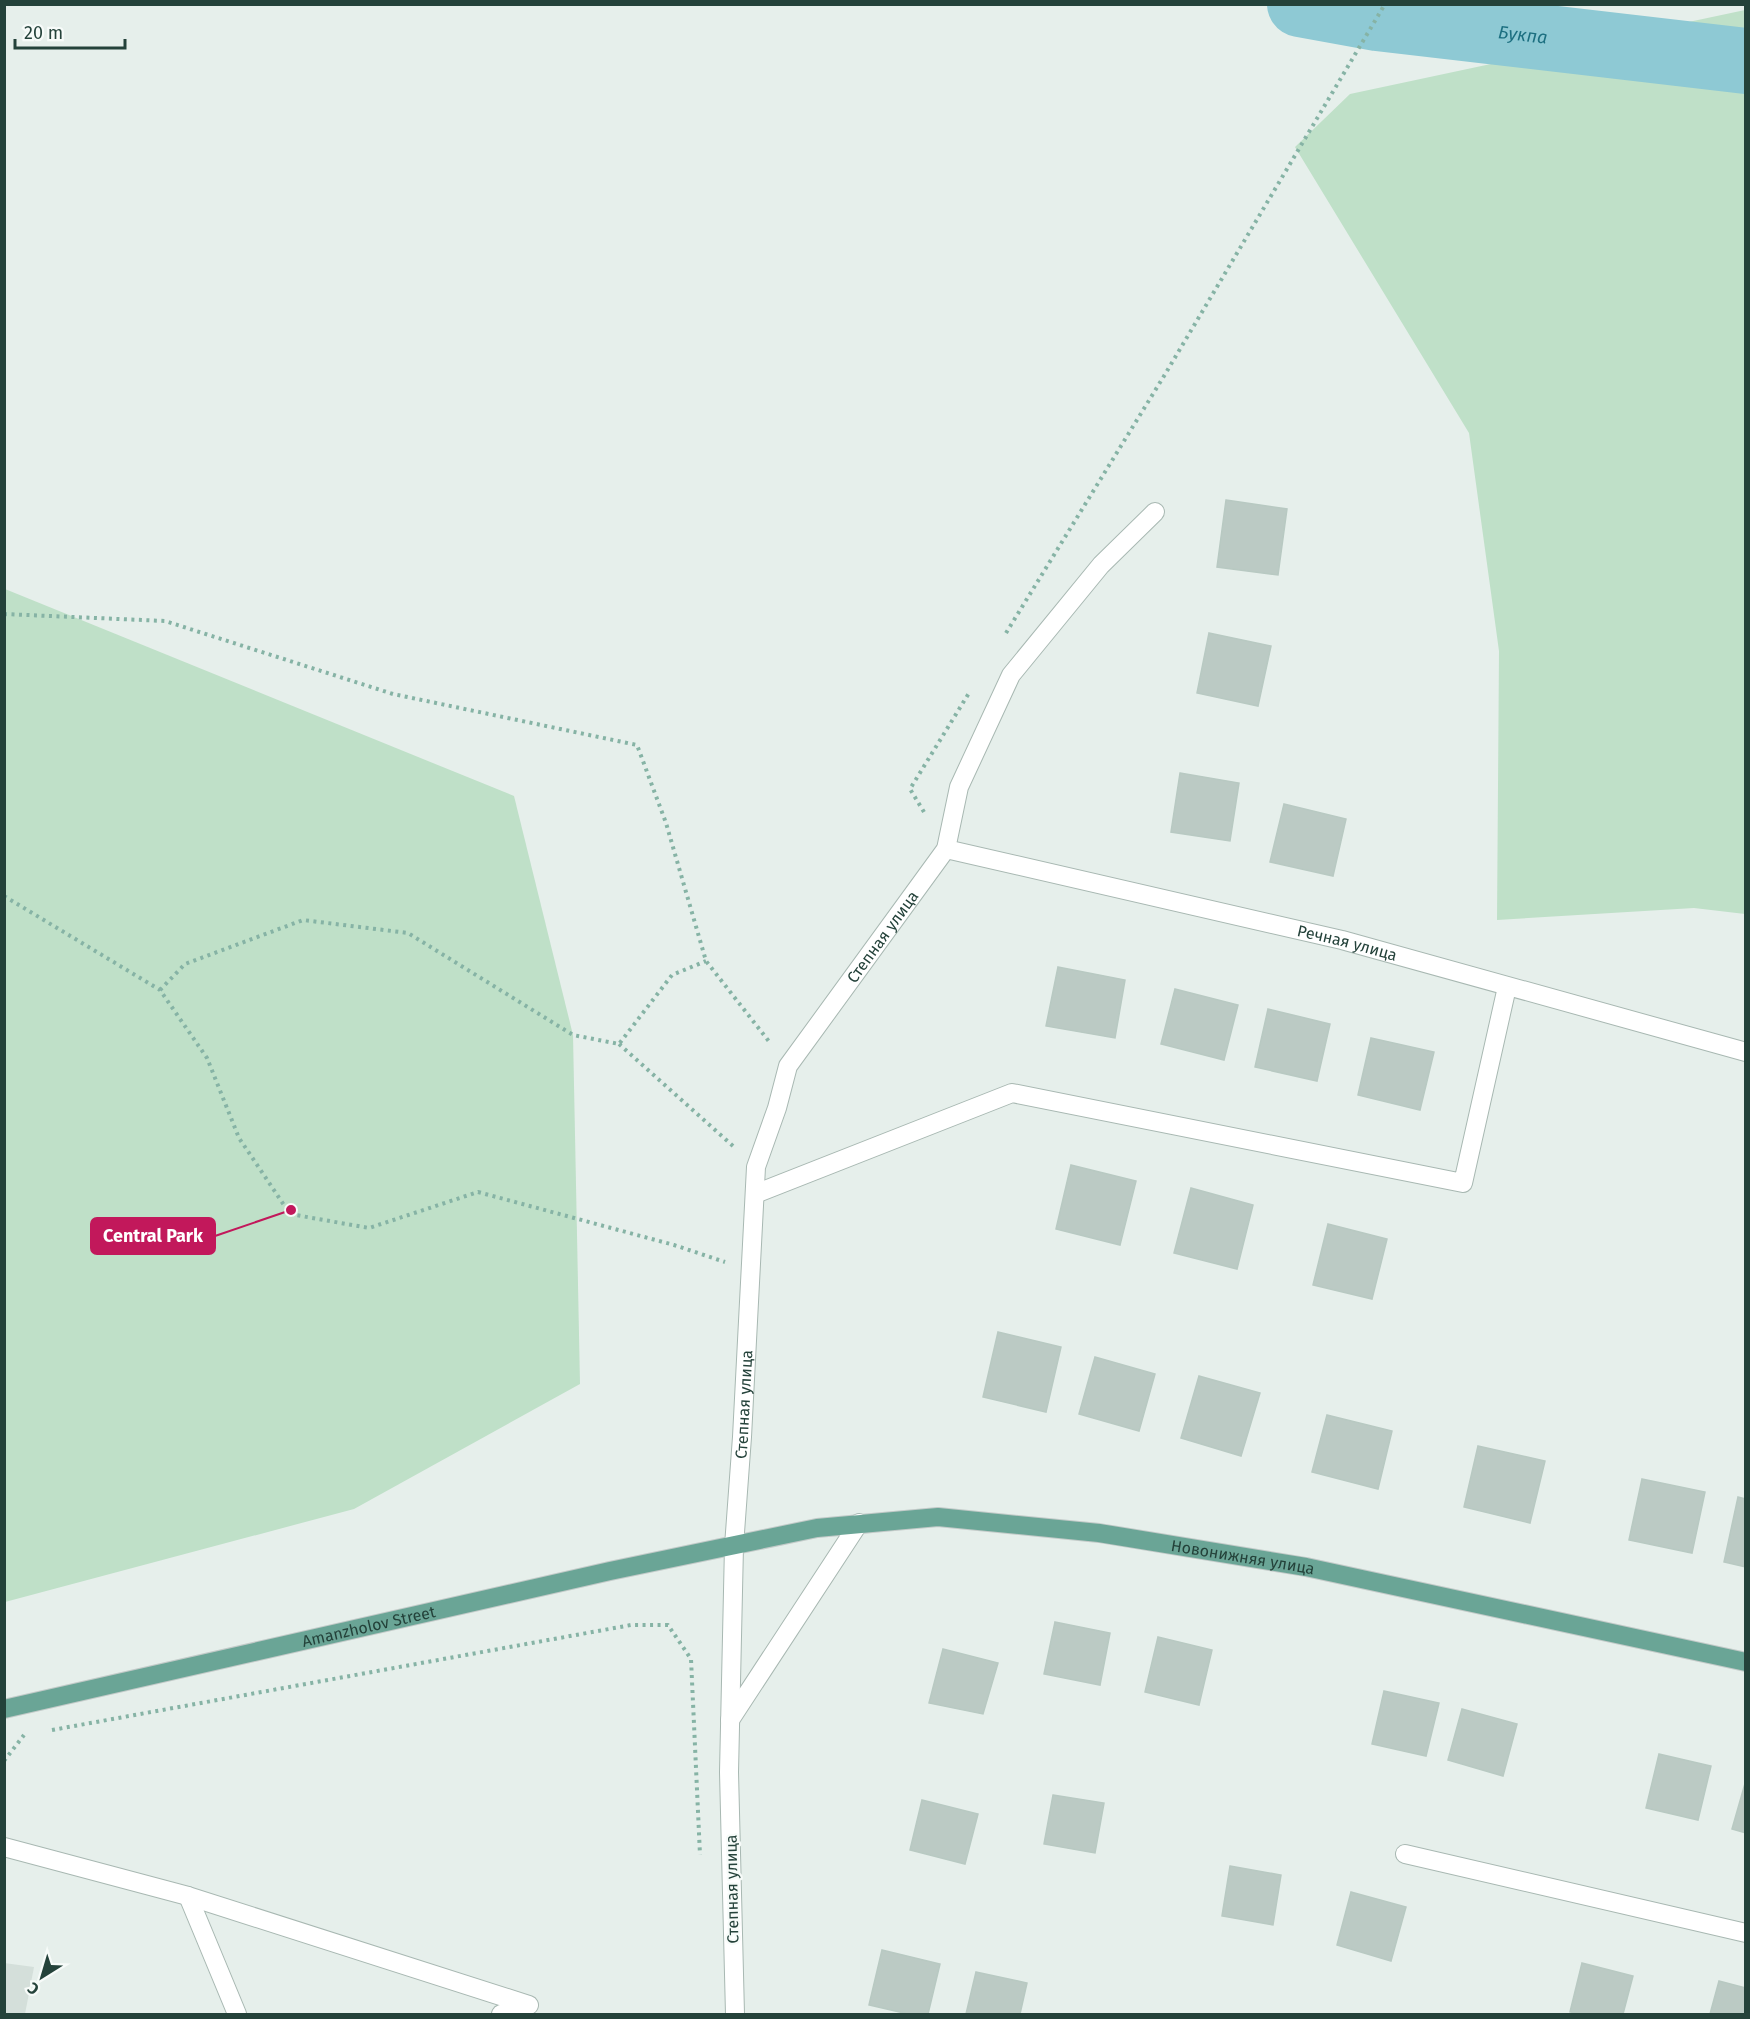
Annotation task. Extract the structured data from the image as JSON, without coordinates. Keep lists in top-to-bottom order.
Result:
{
  "streets": {
    "main road": ["Новонижняя улица", "Amanzholov Street"],
    "street": ["Степная улица", "Речная улица"]
  },
  "crossings": [
    ["Степная улица", "Речная улица"],
    ["Степная улица", "Новонижняя улица"],
    ["Степная улица", "Amanzholov Street"],
    ["Новонижняя улица", "Amanzholov Street"]
  ],
  "water": ["Букпа"],
  "places": ["Central Park"],
  "scale_bar": "20 m",
  "north": "bottom left"
}
